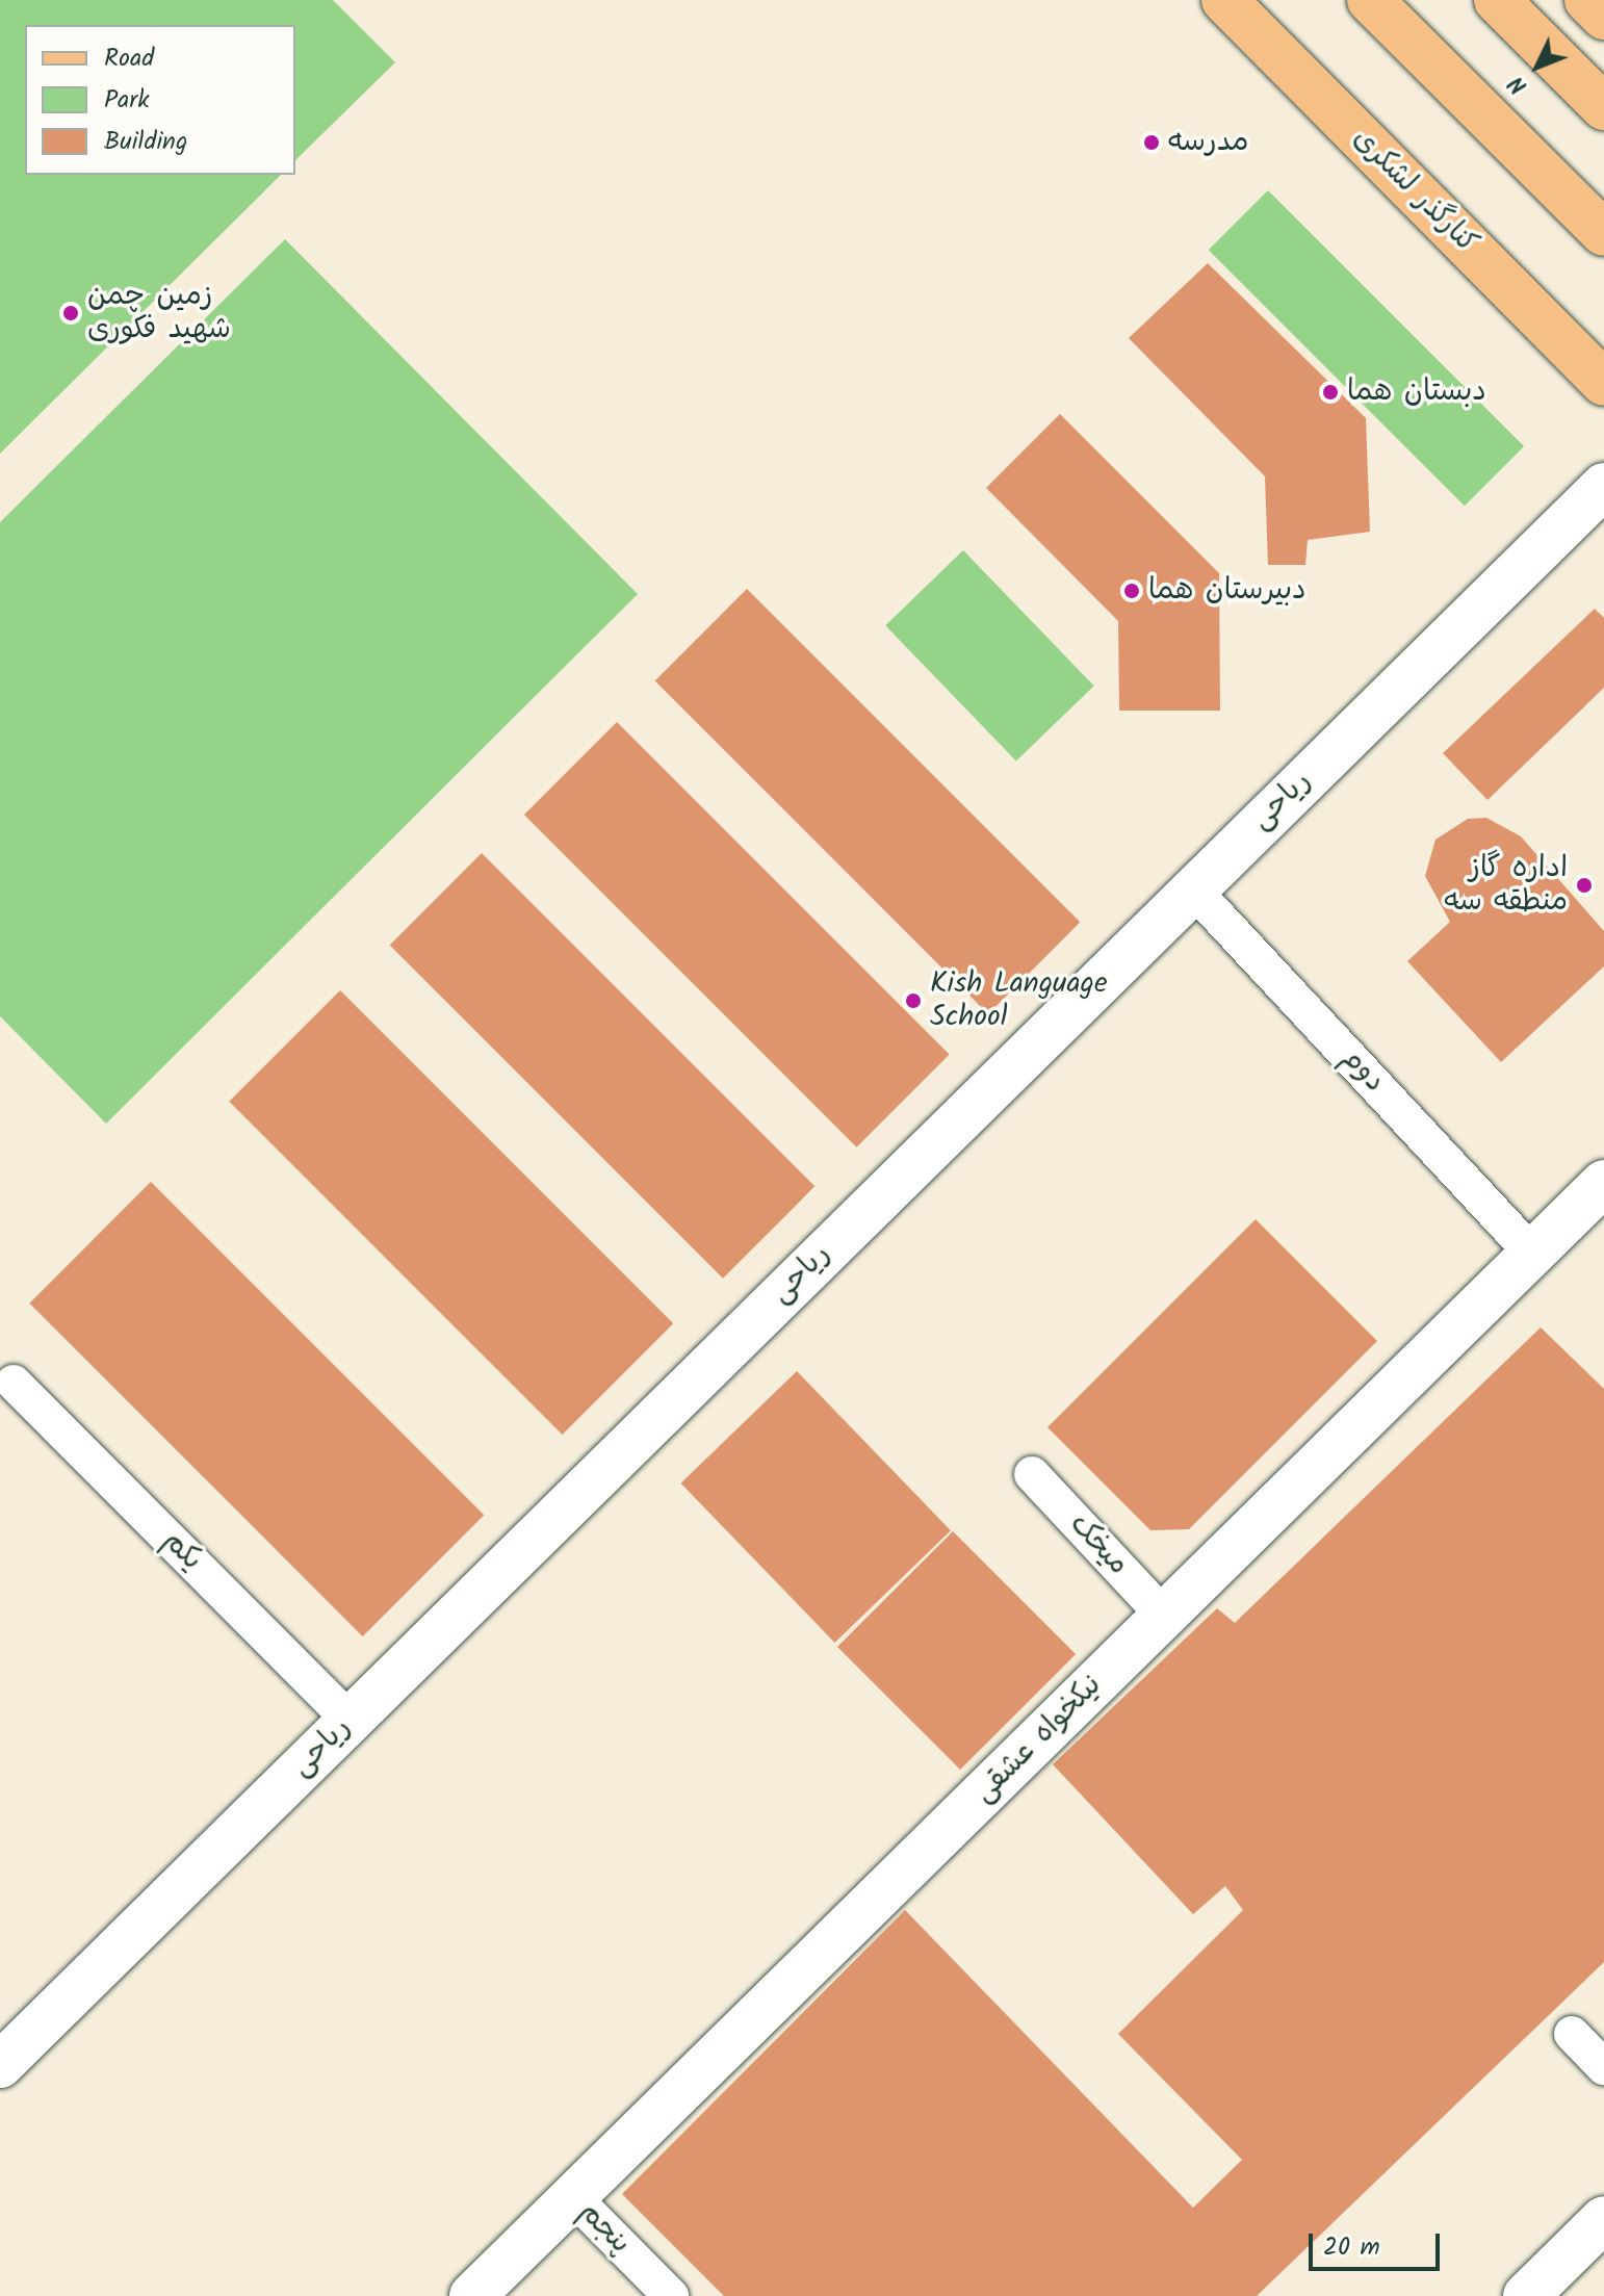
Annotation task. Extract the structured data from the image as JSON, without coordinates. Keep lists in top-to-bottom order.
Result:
{
  "streets": {
    "main road": ["کنارگذر لشکری"],
    "street": [
      "ریاحی",
      "دوم",
      "میخک",
      "یکم",
      "نیکخواه عشقی",
      "پنجم"
    ]
  },
  "crossings": [
    ["ریاحی", "دوم"],
    ["ریاحی", "یکم"],
    ["دوم", "نیکخواه عشقی"],
    ["میخک", "نیکخواه عشقی"],
    ["نیکخواه عشقی", "پنجم"]
  ],
  "places": [
    "مدرسه",
    "زمین چمن شهید فکوری",
    "دبستان هما",
    "دبیرستان هما",
    "اداره گاز منطقه سه",
    "Kish Language School"
  ],
  "legend": ["Road", "Park", "Building"],
  "scale_bar": "20 m",
  "north": "bottom left"
}
